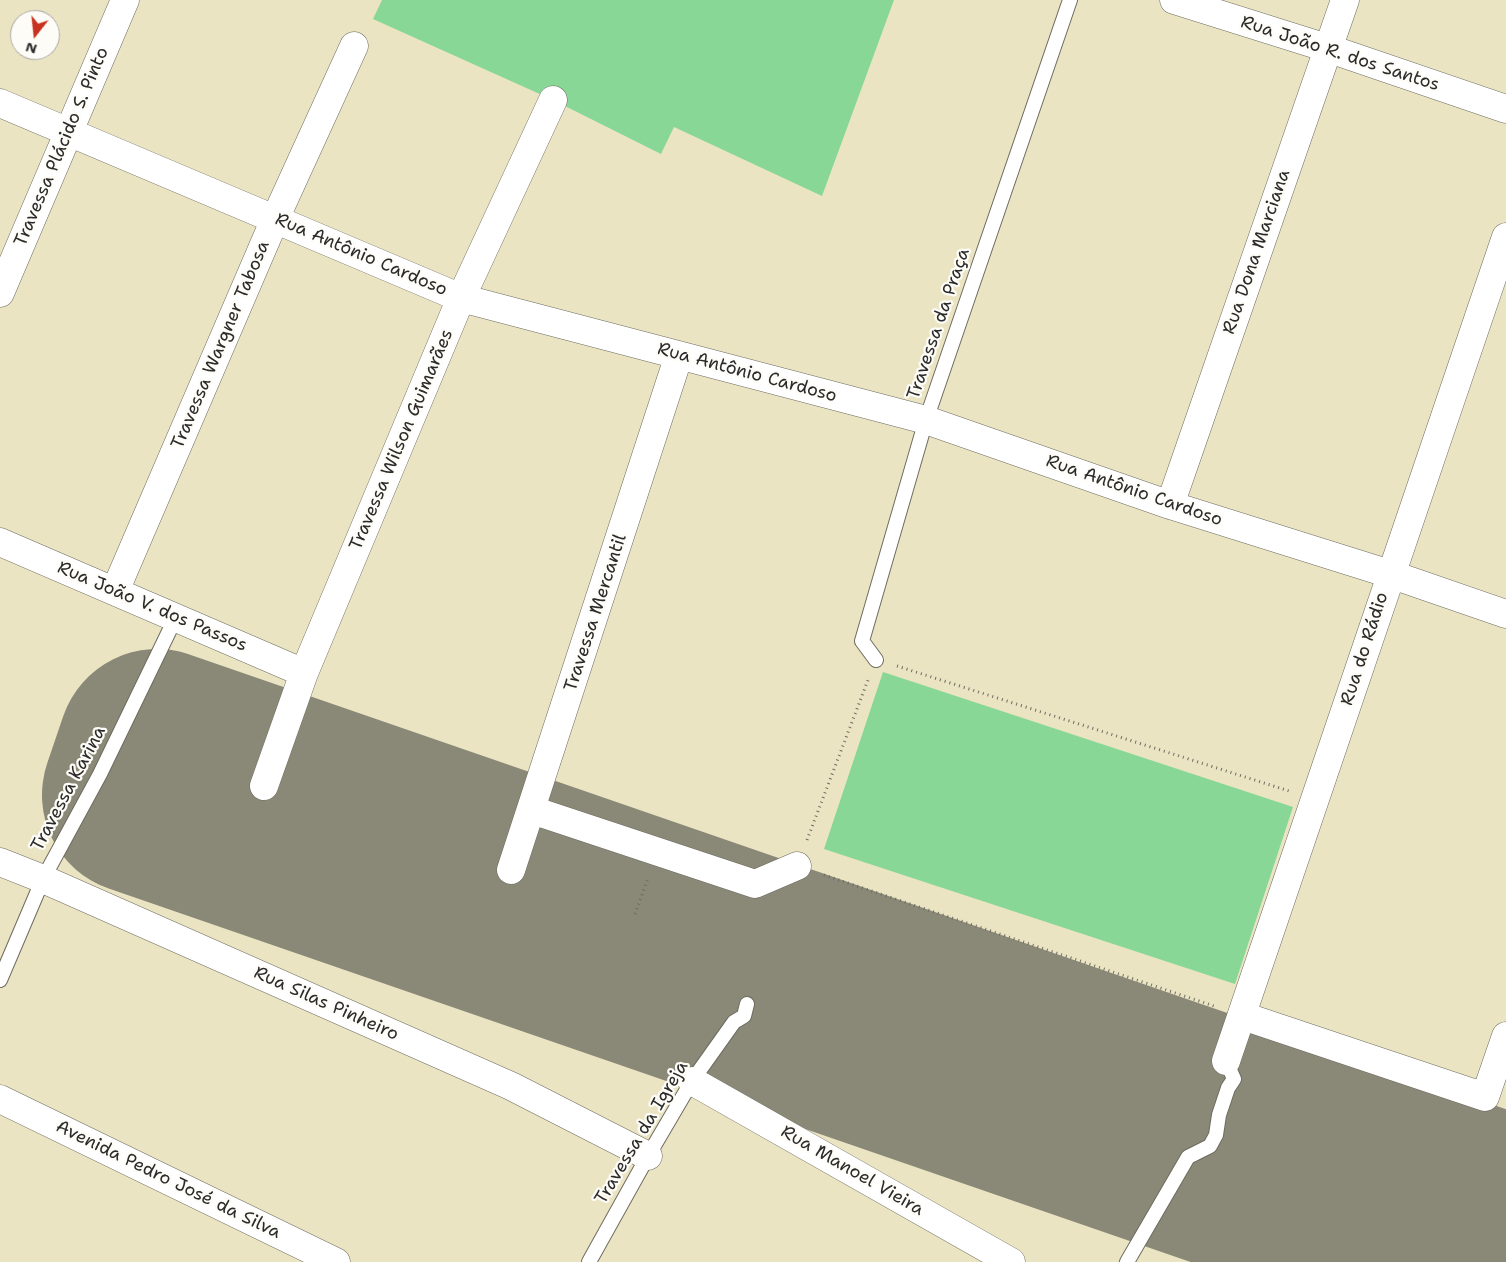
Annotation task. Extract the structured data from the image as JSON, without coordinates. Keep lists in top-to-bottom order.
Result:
{
  "streets": {
    "street": [
      "Rua João R. dos Santos",
      "Travessa Plácido S. Pinto",
      "Rua Dona Marciana",
      "Rua Antônio Cardoso",
      "Travessa Wargner Tabosa",
      "Travessa Wilson Guimarães",
      "Rua João V. dos Passos",
      "Travessa Mercantil",
      "Rua do Rádio",
      "Rua Silas Pinheiro",
      "Rua Manoel Vieira",
      "Avenida Pedro José da Silva"
    ],
    "lane": ["Travessa da Praça", "Travessa Karina", "Travessa da Igreja"]
  },
  "crossings": [
    ["Rua João R. dos Santos", "Rua Dona Marciana"],
    ["Travessa Plácido S. Pinto", "Rua Antônio Cardoso"],
    ["Rua Dona Marciana", "Rua Antônio Cardoso"],
    ["Rua Antônio Cardoso", "Travessa da Praça"],
    ["Rua Antônio Cardoso", "Travessa Wargner Tabosa"],
    ["Rua Antônio Cardoso", "Travessa Wilson Guimarães"],
    ["Rua Antônio Cardoso", "Travessa Mercantil"],
    ["Rua Antônio Cardoso", "Rua do Rádio"],
    ["Travessa Wargner Tabosa", "Rua João V. dos Passos"],
    ["Travessa Wilson Guimarães", "Rua João V. dos Passos"],
    ["Rua João V. dos Passos", "Travessa Karina"],
    ["Travessa Karina", "Rua Silas Pinheiro"],
    ["Rua Silas Pinheiro", "Travessa da Igreja"],
    ["Travessa da Igreja", "Rua Manoel Vieira"]
  ],
  "north": "bottom"
}
